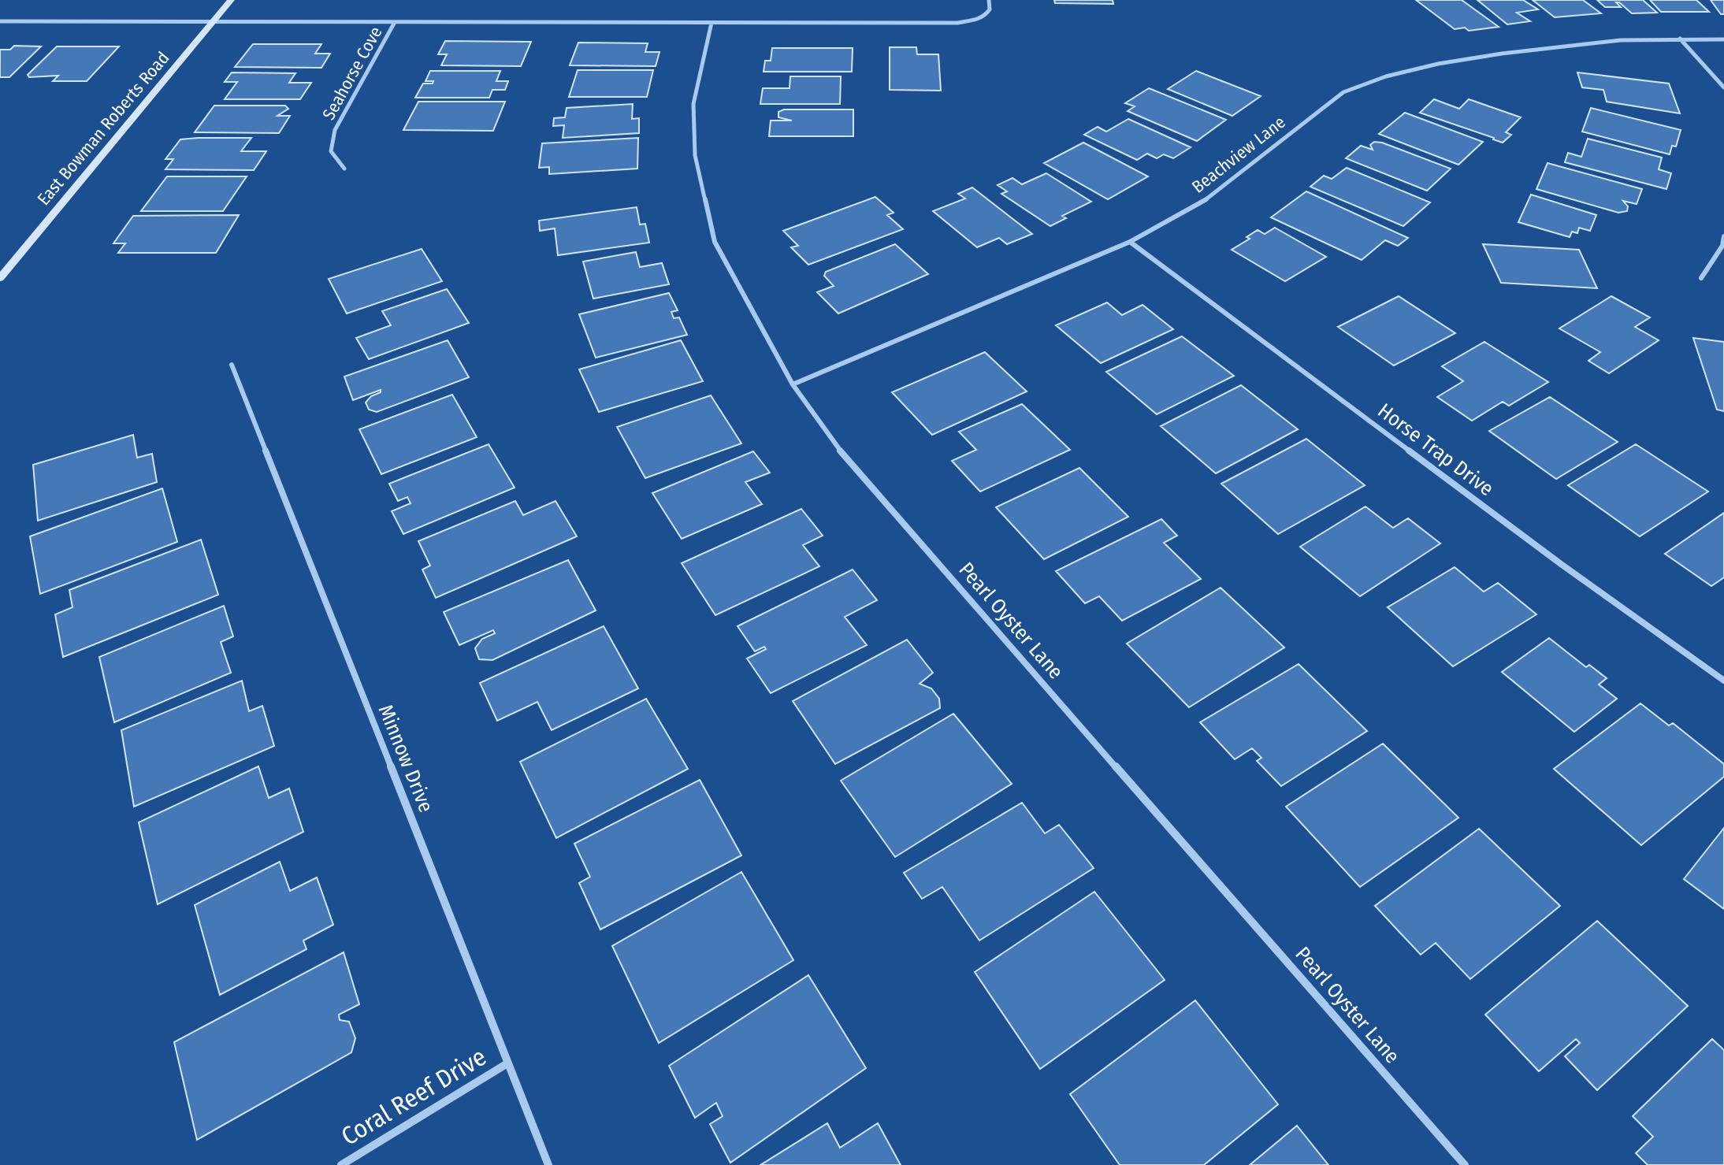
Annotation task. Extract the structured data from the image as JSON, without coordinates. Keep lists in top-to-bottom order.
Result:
{
  "streets": {
    "street": [
      "Seahorse Cove",
      "East Bowman Roberts Road",
      "Beachview Lane",
      "Horse Trap Drive",
      "Pearl Oyster Lane",
      "Minnow Drive",
      "Coral Reef Drive"
    ]
  },
  "crossings": [
    ["Beachview Lane", "Horse Trap Drive"],
    ["Beachview Lane", "Pearl Oyster Lane"],
    ["Minnow Drive", "Coral Reef Drive"]
  ]
}
